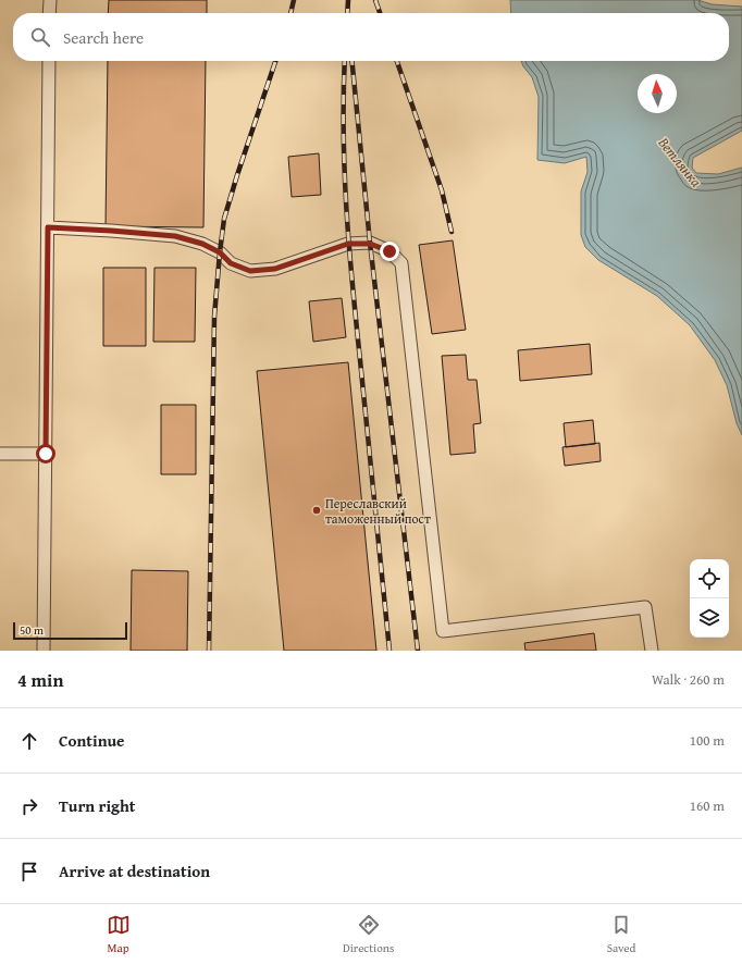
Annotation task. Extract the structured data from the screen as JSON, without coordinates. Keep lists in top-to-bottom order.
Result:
{
  "water": ["Ветлянка"],
  "places": ["Переславский таможенный пост"],
  "scale_bar": "50 m",
  "north": "top",
  "page": {
    "search": "Search here",
    "scale": "50 m",
    "heading": ["4 min", "Walk · 260 m"],
    "list": [
      ["Continue", "100 m"],
      ["Turn right", "160 m"],
      "Arrive at destination"
    ],
    "nav": ["Map", "Directions", "Saved"]
  }
}
